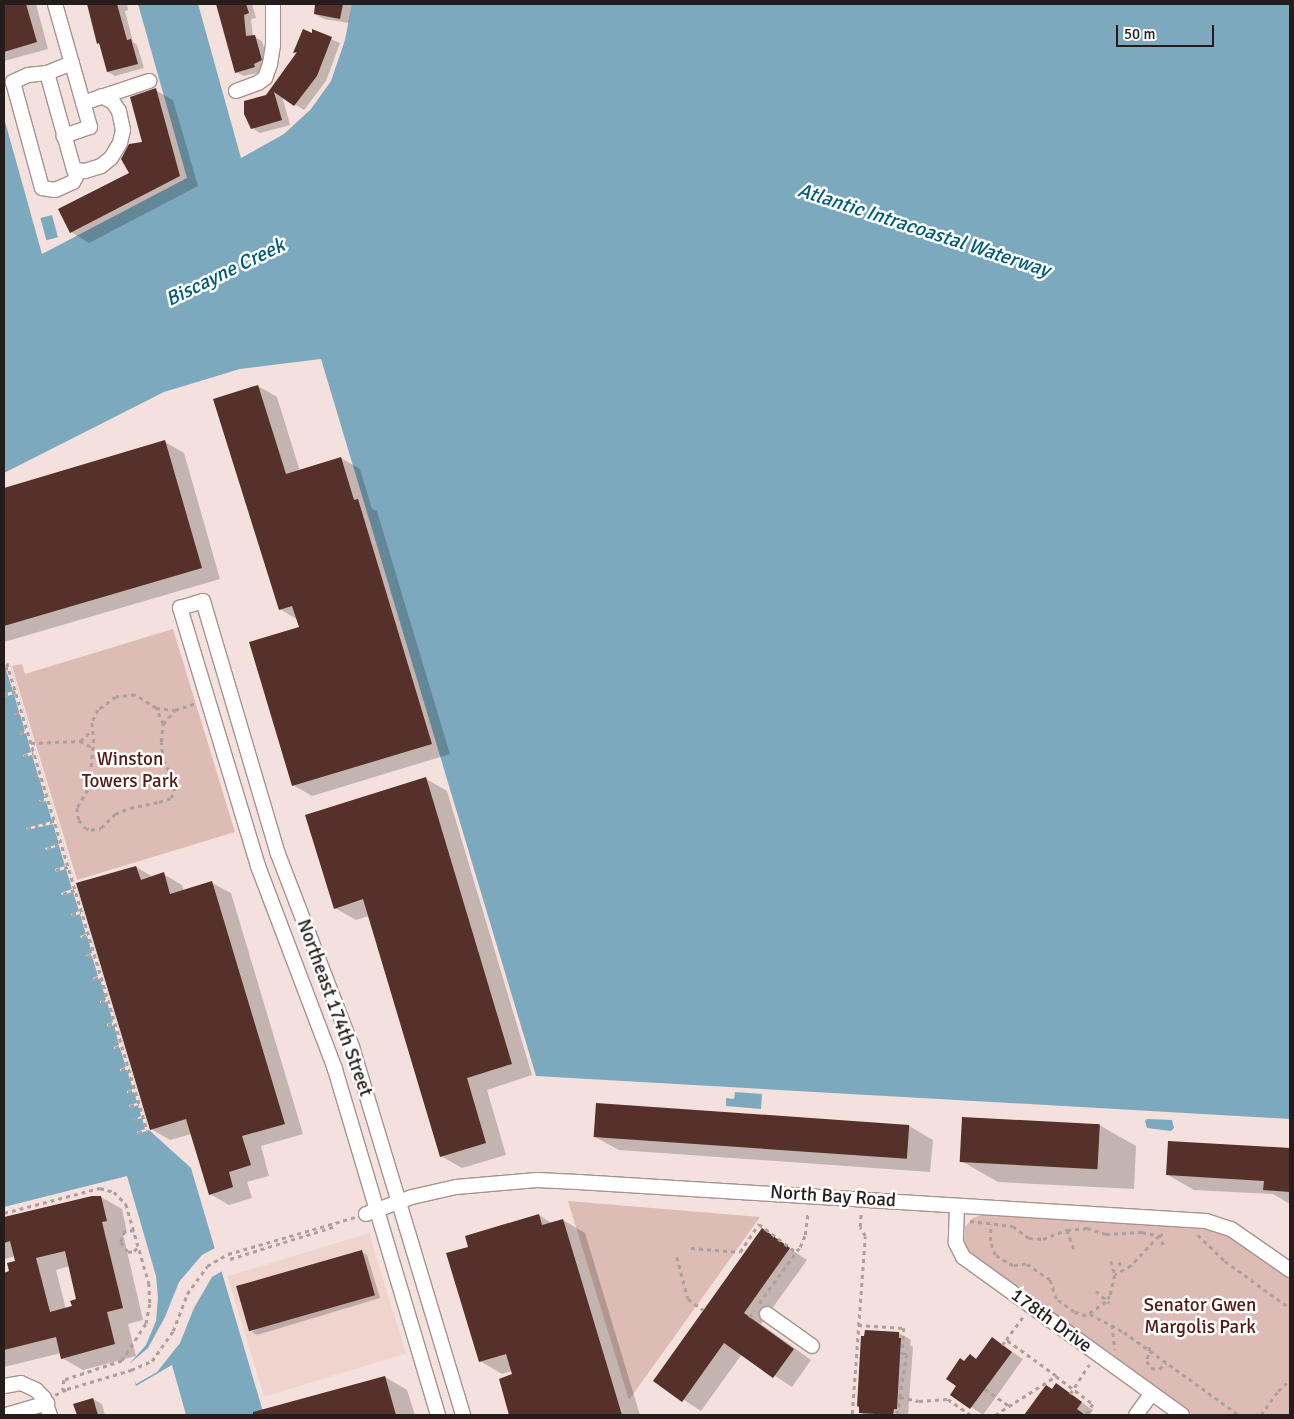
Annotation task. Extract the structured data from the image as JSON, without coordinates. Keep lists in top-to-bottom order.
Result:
{
  "streets": {
    "street": ["Northeast 174th Street", "North Bay Road", "178th Drive"]
  },
  "crossings": [
    ["Northeast 174th Street", "North Bay Road"],
    ["North Bay Road", "178th Drive"]
  ],
  "water": ["Atlantic Intracoastal Waterway", "Biscayne Creek"],
  "parks": ["Winston Towers Park", "Senator Gwen Margolis Park"],
  "scale_bar": "50 m"
}
